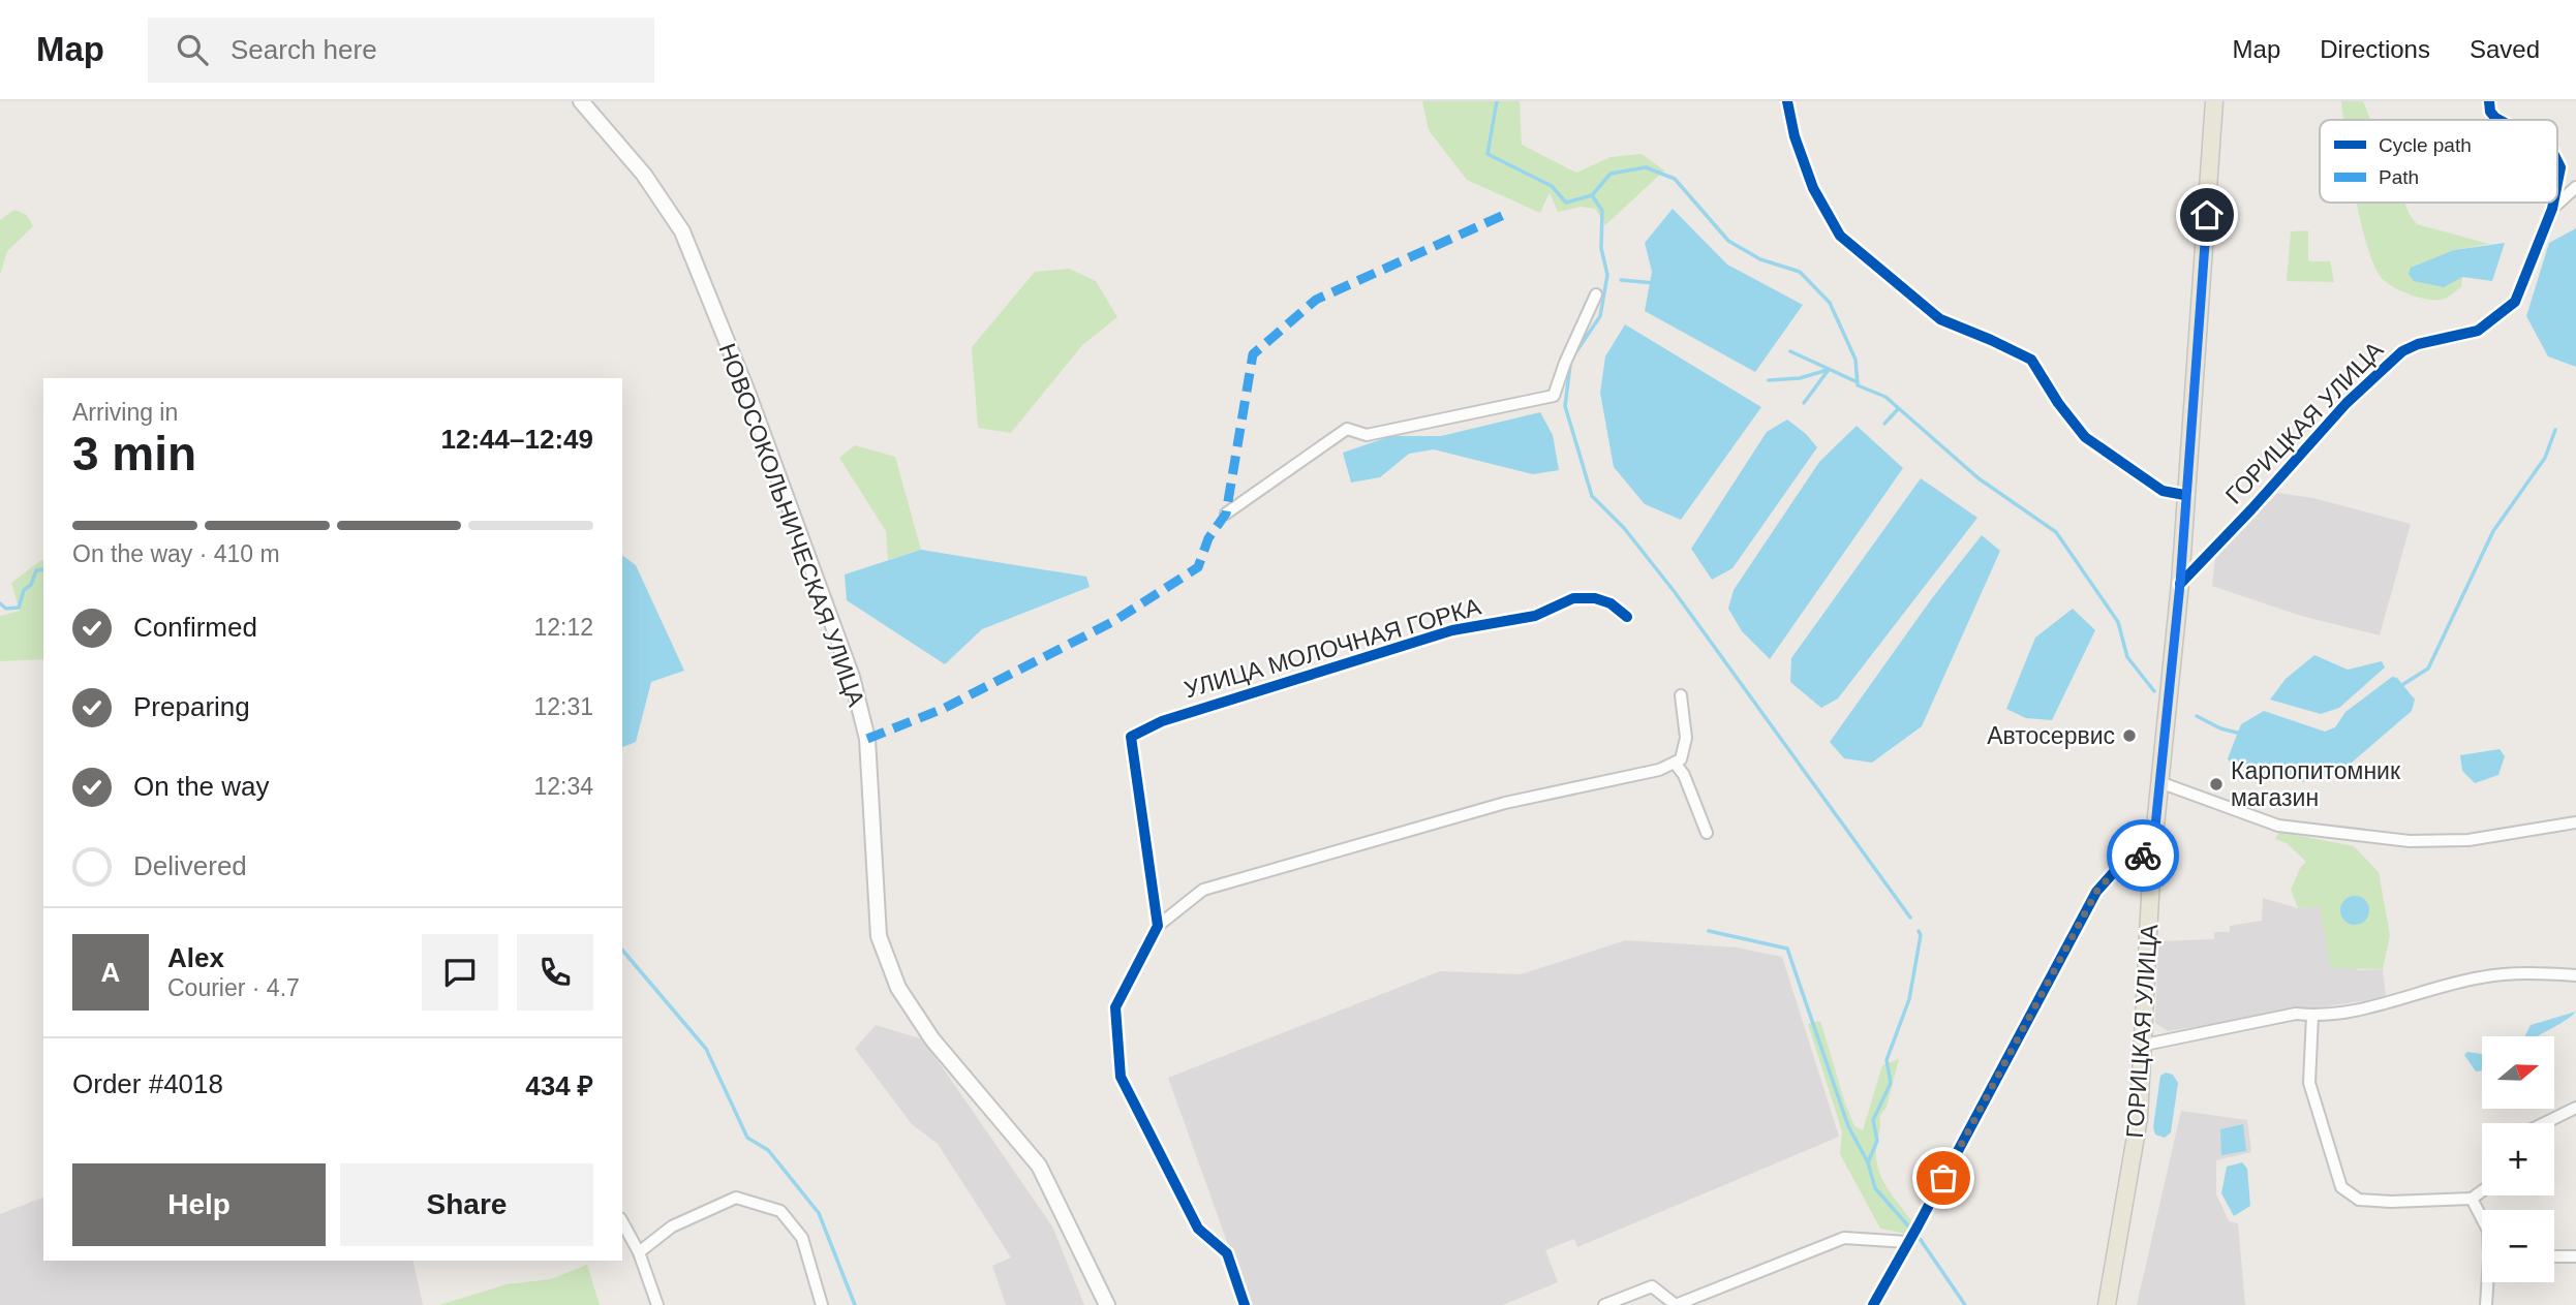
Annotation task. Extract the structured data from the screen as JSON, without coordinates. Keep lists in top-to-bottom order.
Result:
{
  "streets": {
    "main road": ["ГОРИЦКАЯ УЛИЦА", "НОВОСОКОЛЬНИЧЕСКАЯ УЛИЦА"],
    "street": ["УЛИЦА МОЛОЧНАЯ ГОРКА"]
  },
  "places": ["Автосервис", "Карпопитомник магазин"],
  "legend": ["Cycle path", "Path"],
  "north": "right",
  "page": {
    "header": "Map",
    "search": "Search here",
    "nav": ["Map", "Directions", "Saved"],
    "heading": ["3 min", "Arriving in", "12:44–12:49"],
    "panel": [
      "Alex",
      "Courier · 4.7",
      "Order #4018",
      "434 ₽"
    ],
    "bar": "On the way · 410 m",
    "list": [
      ["Confirmed", "12:12"],
      ["Preparing", "12:31"],
      ["On the way", "12:34"],
      "Delivered"
    ],
    "round": "A",
    "map_buttons": ["+", "−"],
    "buttons": ["Help", "Share"]
  }
}
